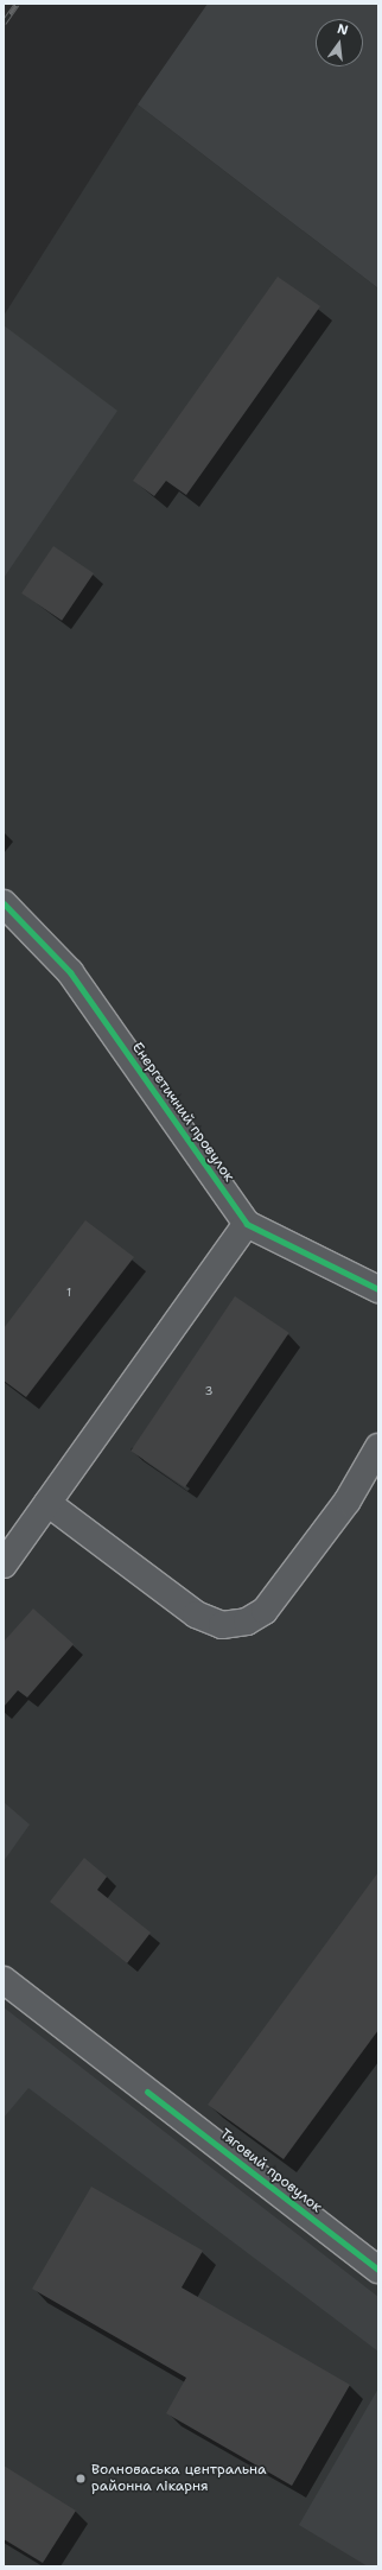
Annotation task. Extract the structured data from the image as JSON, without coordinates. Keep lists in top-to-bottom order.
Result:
{
  "streets": {
    "street": ["Енергетичний провулок", "Тяговий провулок"]
  },
  "places": ["Волноваська центральна районна лікарня"],
  "house_numbers": ["1", "3"],
  "north": "top"
}
